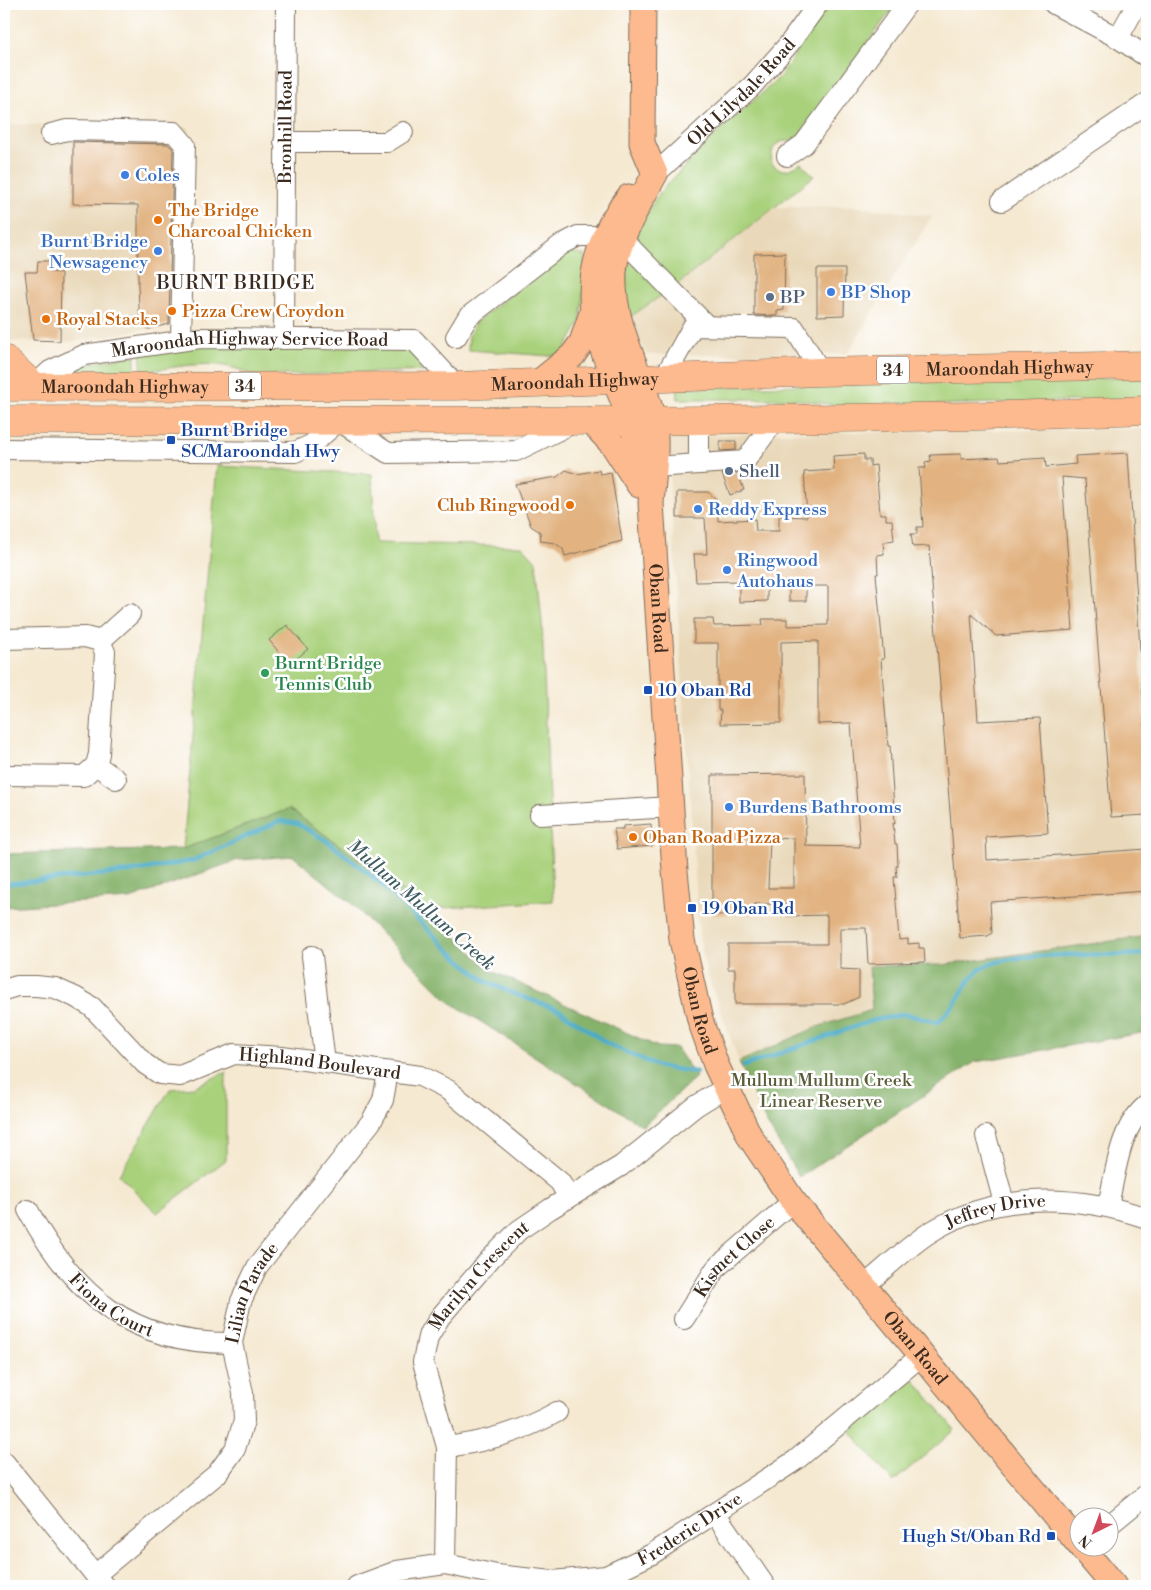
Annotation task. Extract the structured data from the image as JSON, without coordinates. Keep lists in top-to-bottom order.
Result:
{
  "streets": {
    "highway": ["Maroondah Highway", "34"],
    "main road": ["Old Lilydale Road", "Oban Road"],
    "street": [
      "Bronhill Road",
      "Maroondah Highway Service Road",
      "Highland Boulevard",
      "Jeffrey Drive",
      "Kismet Close",
      "Marilyn Crescent",
      "Lilian Parade",
      "Fiona Court",
      "Frederic Drive"
    ]
  },
  "crossings": [
    ["Old Lilydale Road", "Maroondah Highway"],
    ["Old Lilydale Road", "Oban Road"],
    ["Bronhill Road", "Maroondah Highway Service Road"],
    ["Maroondah Highway Service Road", "Maroondah Highway"],
    ["Maroondah Highway", "Oban Road"],
    ["Oban Road", "Jeffrey Drive"],
    ["Oban Road", "Kismet Close"],
    ["Oban Road", "Marilyn Crescent"],
    ["Oban Road", "Frederic Drive"],
    ["Highland Boulevard", "Marilyn Crescent"],
    ["Highland Boulevard", "Lilian Parade"],
    ["Marilyn Crescent", "Frederic Drive"],
    ["Lilian Parade", "Fiona Court"]
  ],
  "districts": ["BURNT BRIDGE"],
  "water": ["Mullum Mullum Creek"],
  "parks": ["Mullum Mullum Creek Linear Reserve"],
  "places": {
    "other": [
      "Coles",
      "The Bridge Charcoal Chicken",
      "Burnt Bridge Newsagency",
      "BP Shop",
      "BP",
      "Pizza Crew Croydon",
      "Royal Stacks",
      "Shell",
      "Club Ringwood",
      "Reddy Express",
      "Ringwood Autohaus",
      "Burnt Bridge Tennis Club",
      "Burdens Bathrooms",
      "Oban Road Pizza"
    ],
    "transit": [
      "Burnt Bridge SC/Maroondah Hwy",
      "10 Oban Rd",
      "19 Oban Rd",
      "Hugh St/Oban Rd"
    ]
  },
  "north": "bottom left"
}
